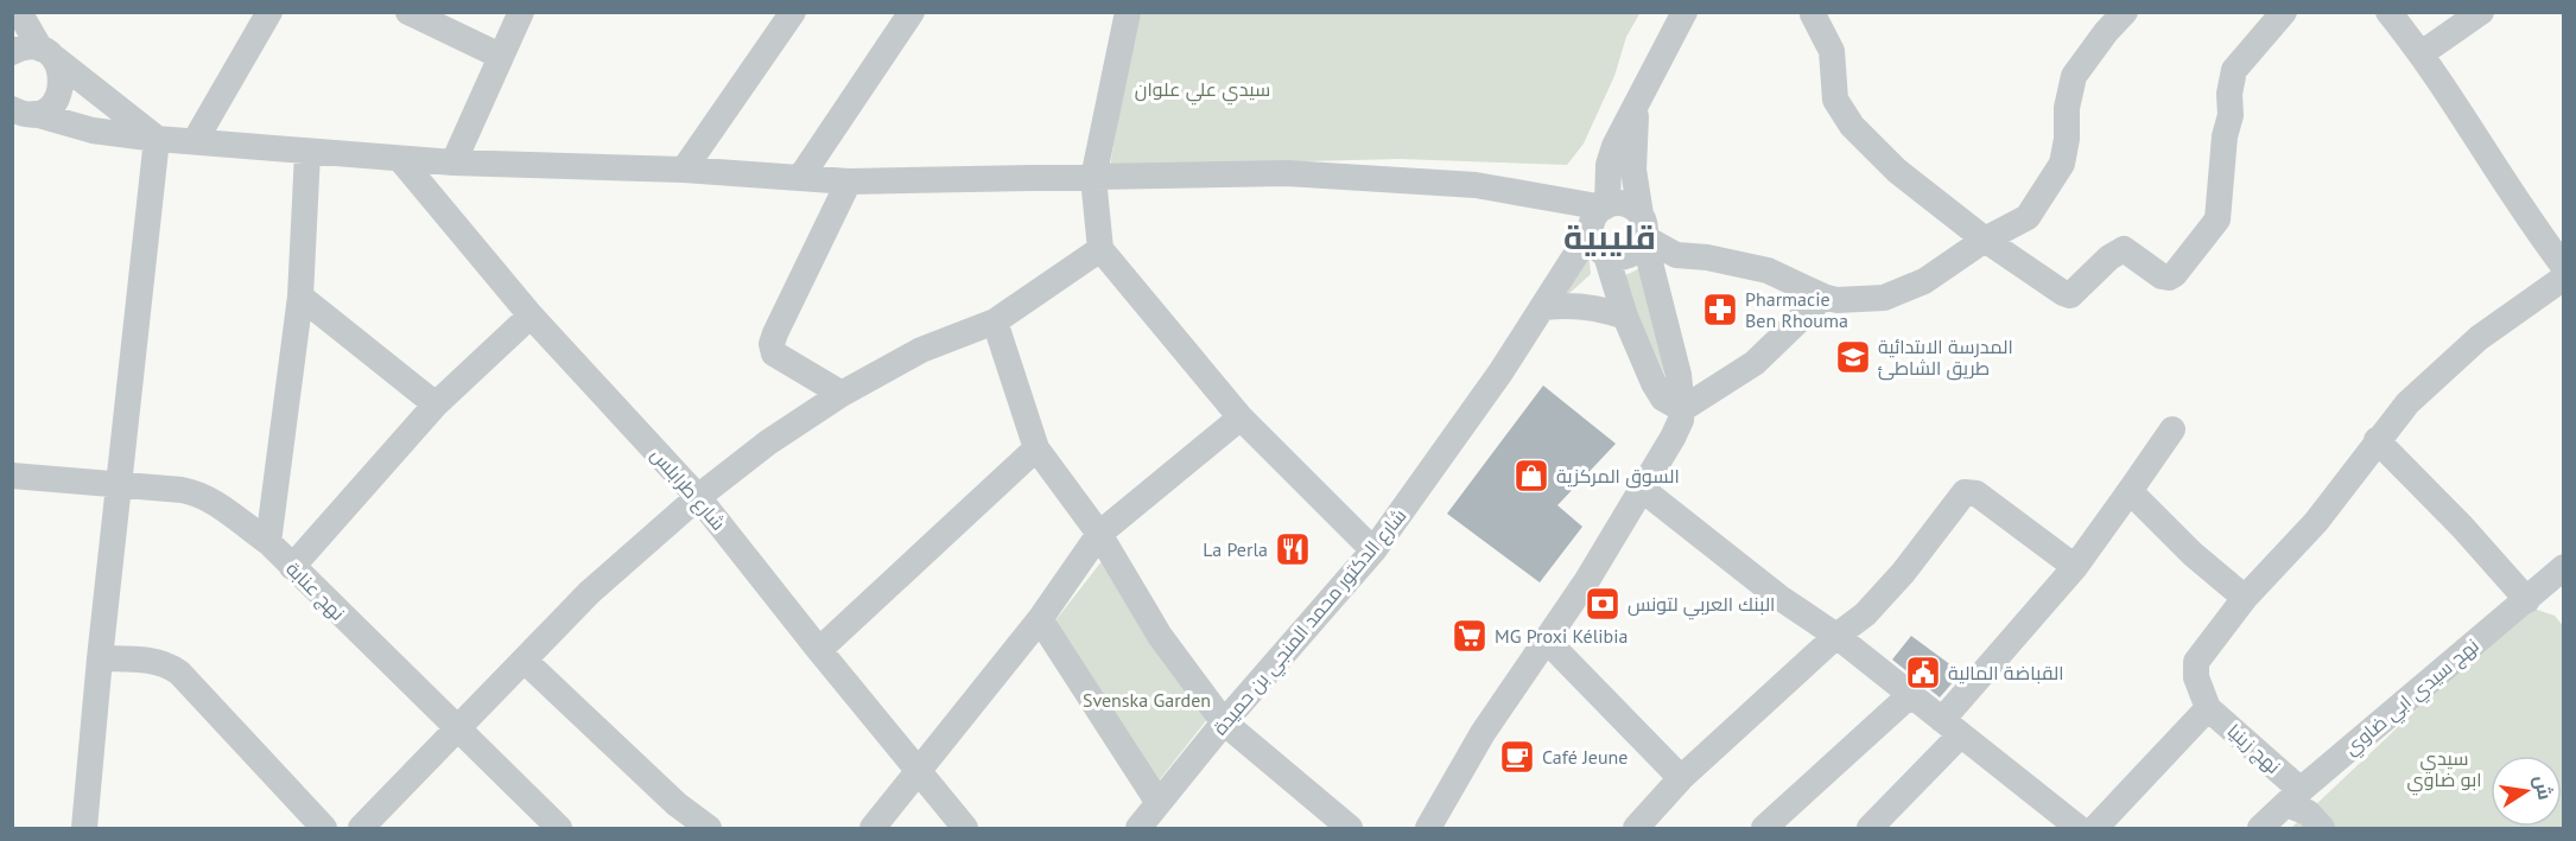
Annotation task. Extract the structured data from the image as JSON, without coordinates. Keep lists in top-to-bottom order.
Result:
{
  "streets": {
    "street": [
      "شارع طرابلس",
      "نهج عنابة",
      "شارع الدكتور محمد المنجي بن حميدة",
      "نهج سيدي ابي ضاوي",
      "نهج زينيا"
    ]
  },
  "crossings": [
    ["نهج سيدي ابي ضاوي", "نهج زينيا"]
  ],
  "districts": ["قليبية"],
  "parks": ["سيدي علي علوان", "Svenska Garden", "سيدي ابو ضاوي"],
  "places": {
    "pharmacy": ["Pharmacie Ben Rhouma"],
    "school or university": ["المدرسة الابتدائية طريق الشاطئ"],
    "shop": ["السوق المركزية"],
    "restaurant": ["La Perla"],
    "bank": ["البنك العربي لتونس"],
    "supermarket": ["MG Proxi Kélibia"],
    "public building": ["القباضة المالية"],
    "cafe": ["Café Jeune"]
  },
  "north": "right"
}
